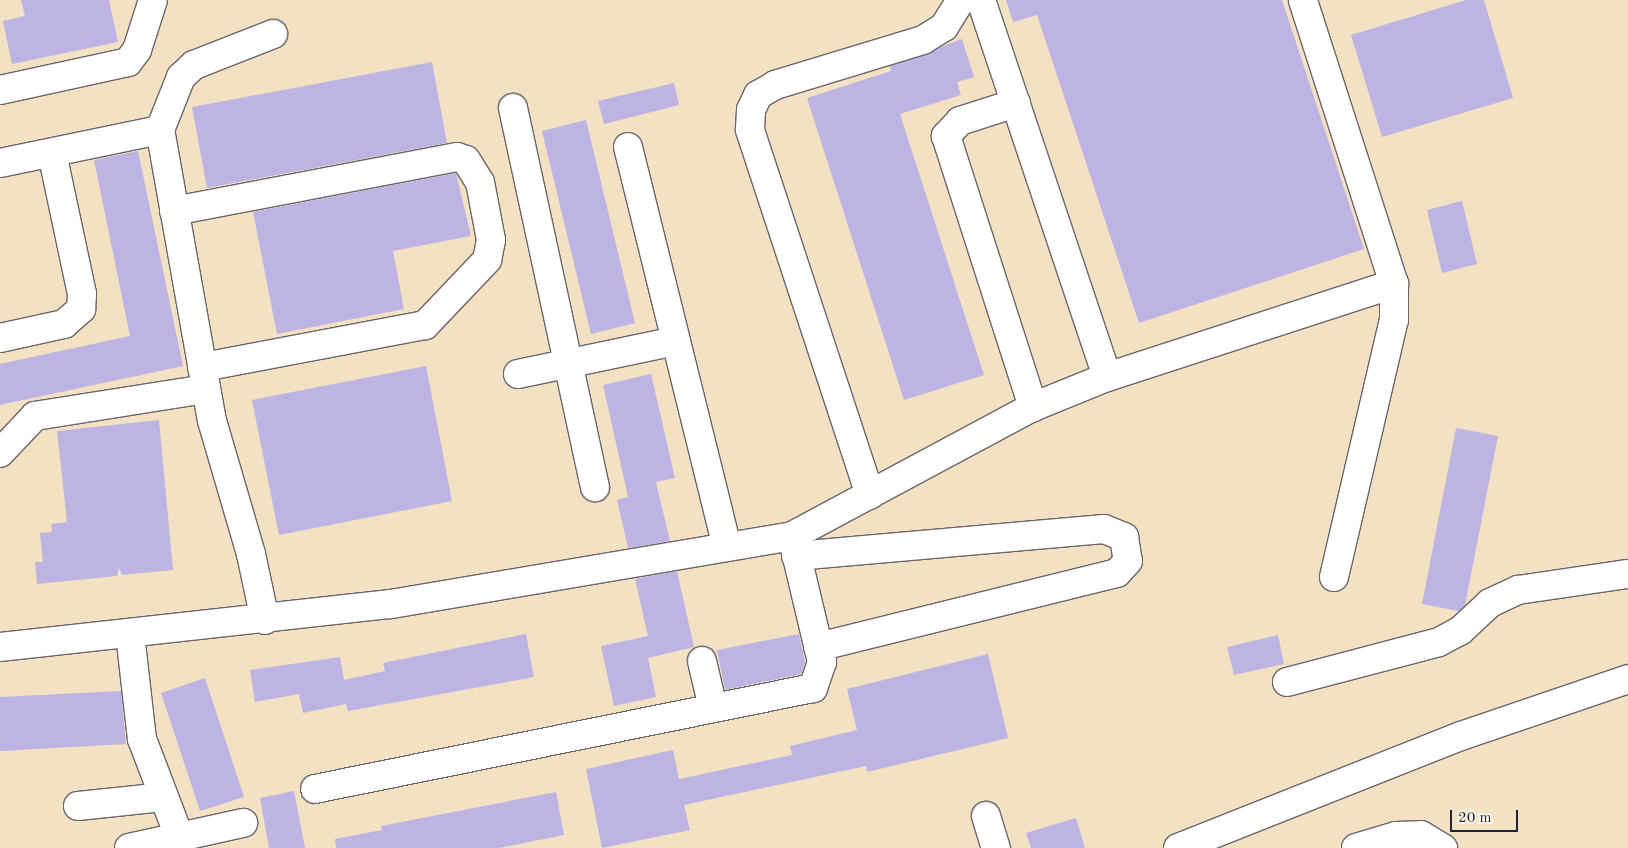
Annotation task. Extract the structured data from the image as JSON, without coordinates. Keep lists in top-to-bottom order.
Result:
{
  "scale_bar": "20 m"
}
